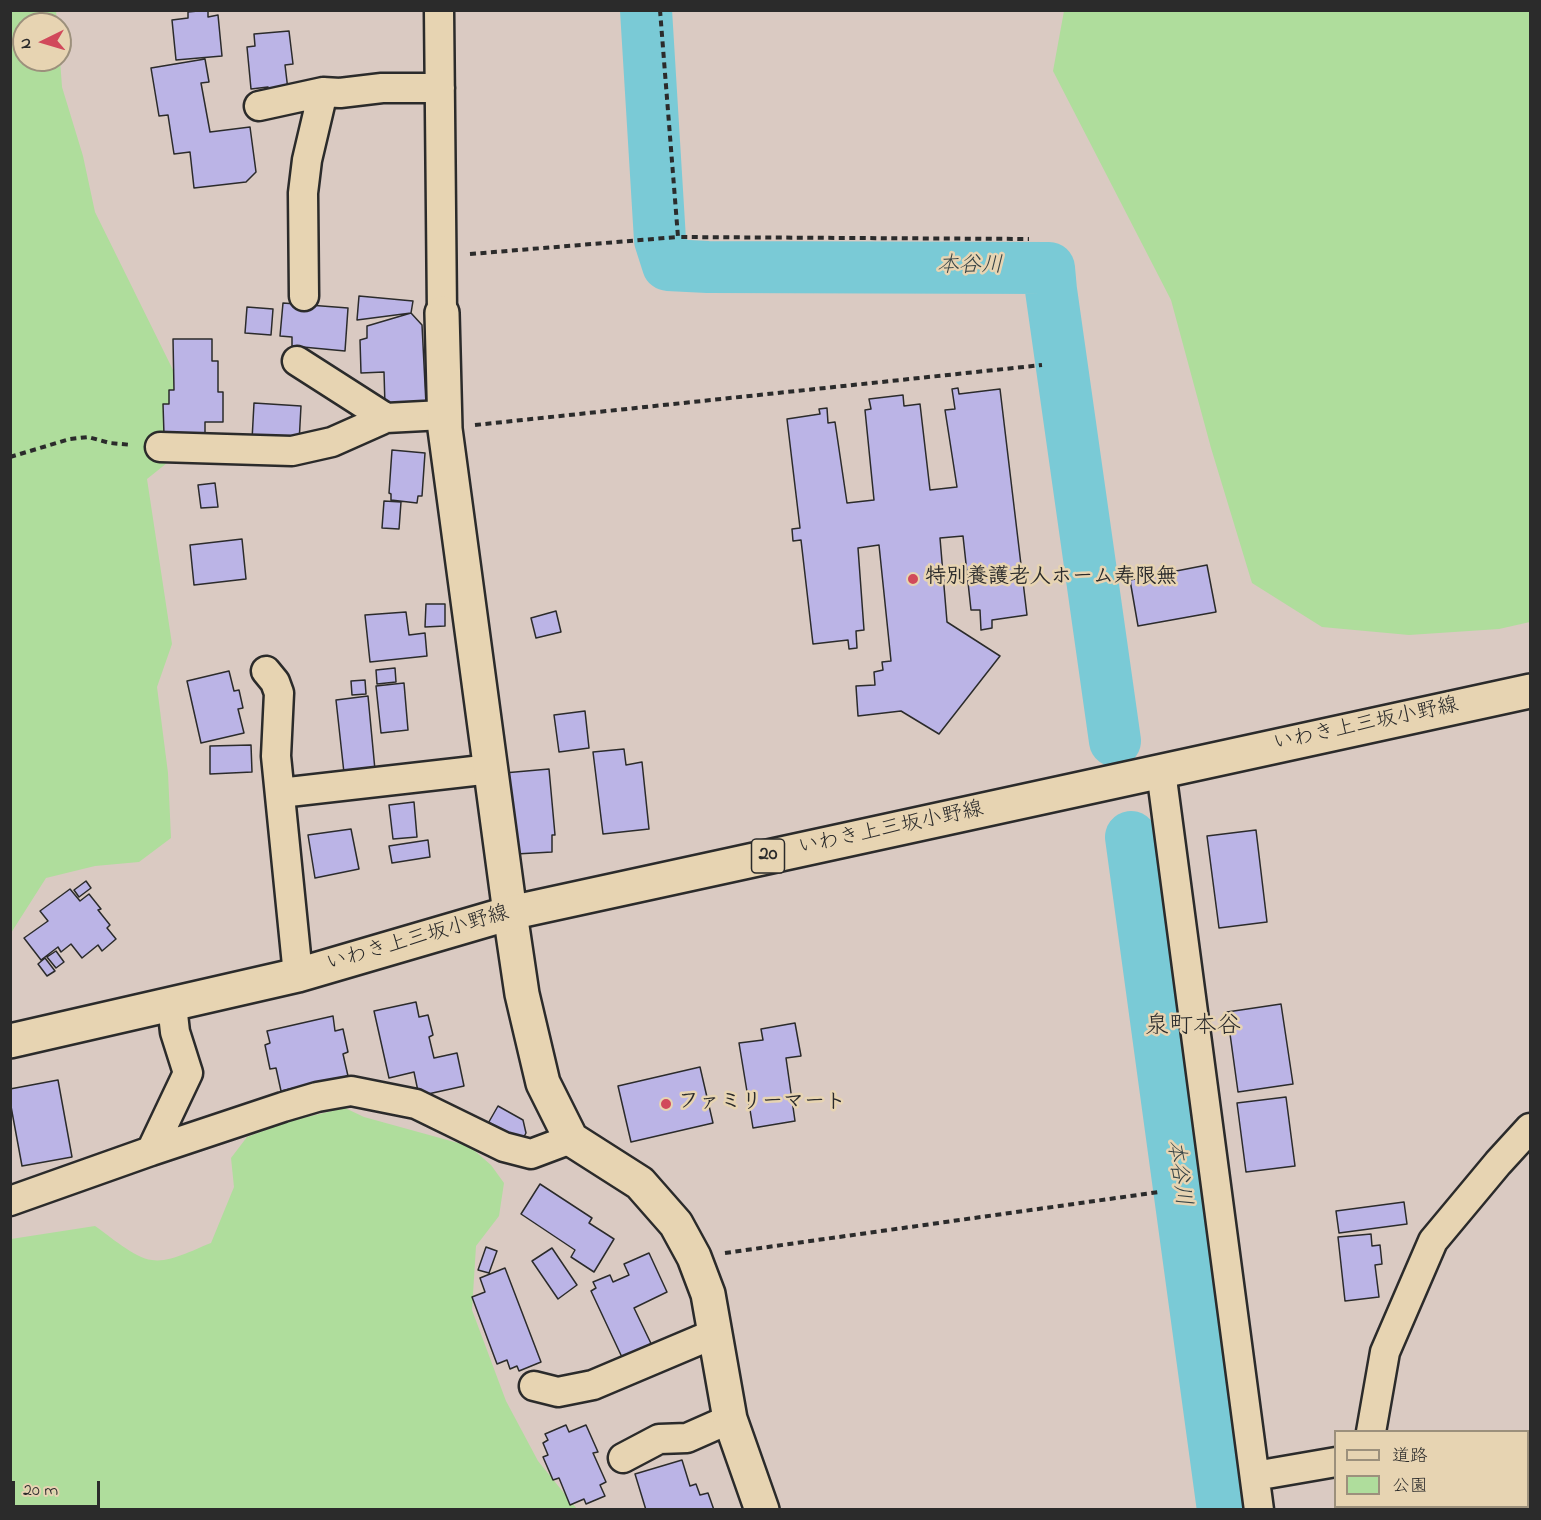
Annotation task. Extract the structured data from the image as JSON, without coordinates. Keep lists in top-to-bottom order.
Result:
{
  "streets": {
    "main road": ["いわき上三坂小野線", "20"]
  },
  "districts": ["泉町本谷"],
  "water": ["本谷川"],
  "places": ["特別養護老人ホーム寿限無", "ファミリーマート"],
  "legend": ["道路", "公園"],
  "scale_bar": "20 m",
  "north": "left"
}
